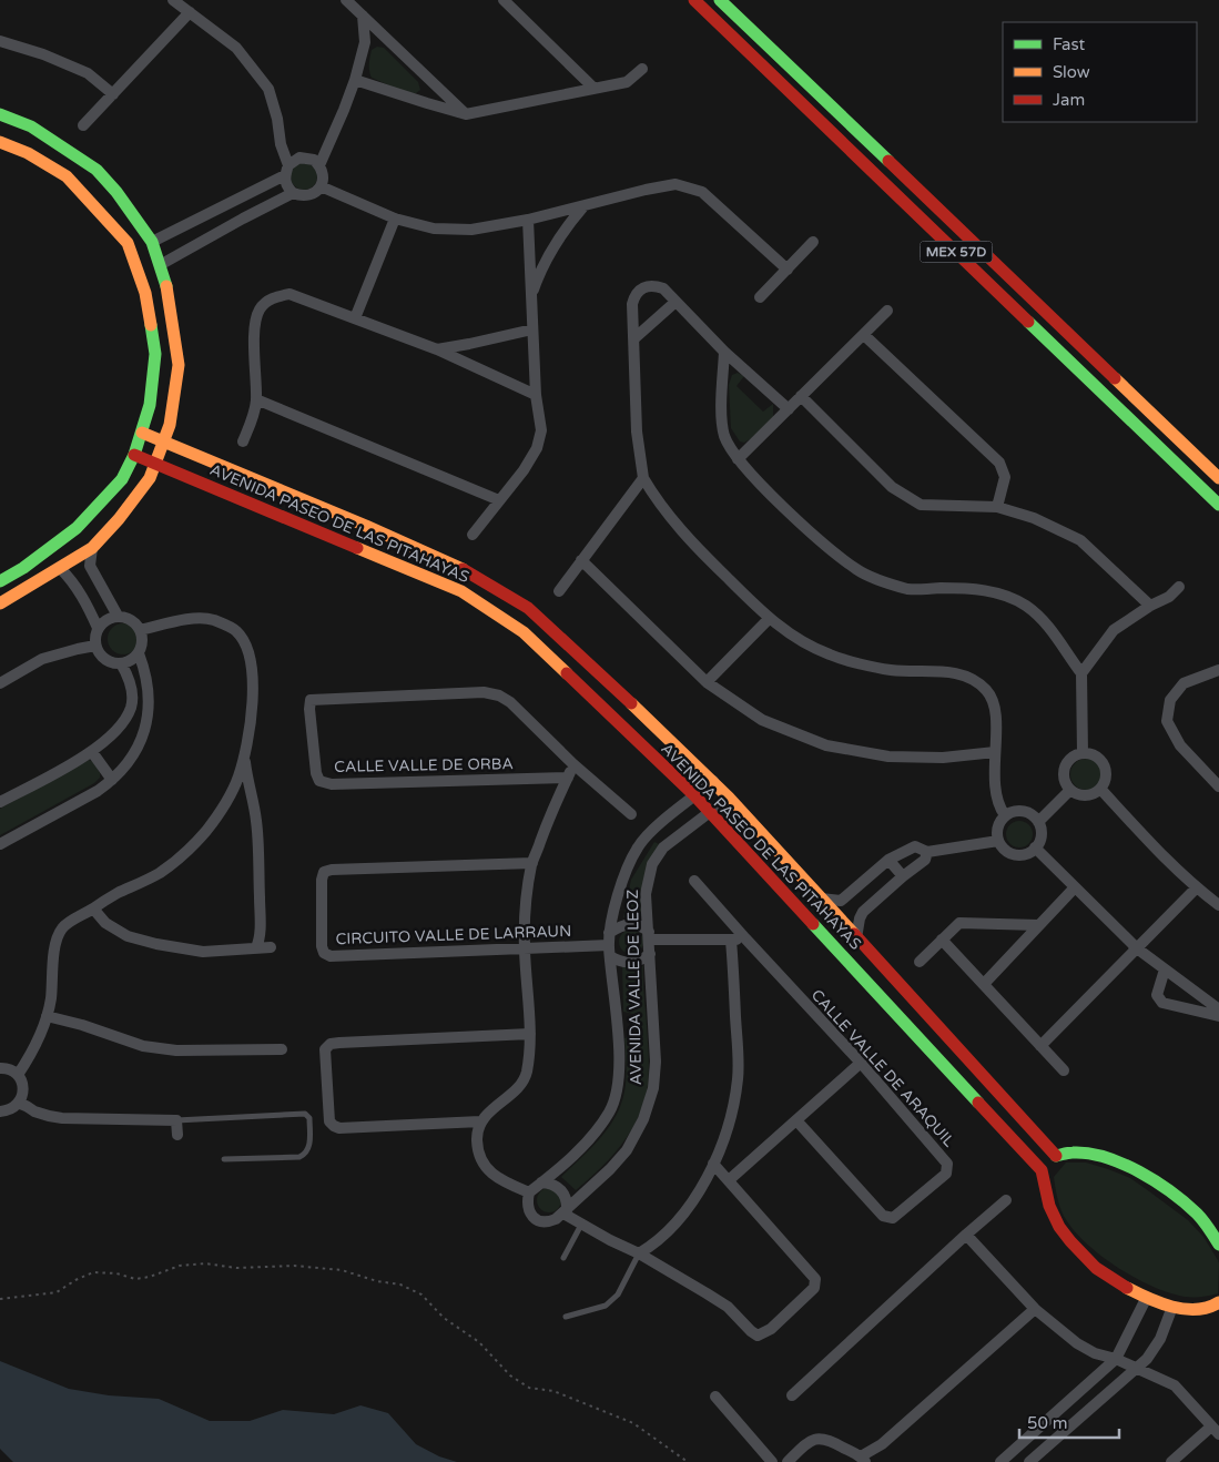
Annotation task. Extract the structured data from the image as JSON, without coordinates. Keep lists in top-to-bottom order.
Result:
{
  "streets": {
    "main road": ["MEX 57D", "AVENIDA PASEO DE LAS PITAHAYAS"],
    "street": [
      "CALLE VALLE DE ORBA",
      "CIRCUITO VALLE DE LARRAUN",
      "AVENIDA VALLE DE LEOZ",
      "CALLE VALLE DE ARAQUIL"
    ]
  },
  "crossings": [
    ["AVENIDA PASEO DE LAS PITAHAYAS", "AVENIDA VALLE DE LEOZ"],
    ["CIRCUITO VALLE DE LARRAUN", "AVENIDA VALLE DE LEOZ"]
  ],
  "legend": ["Fast", "Slow", "Jam"],
  "scale_bar": "50 m"
}
